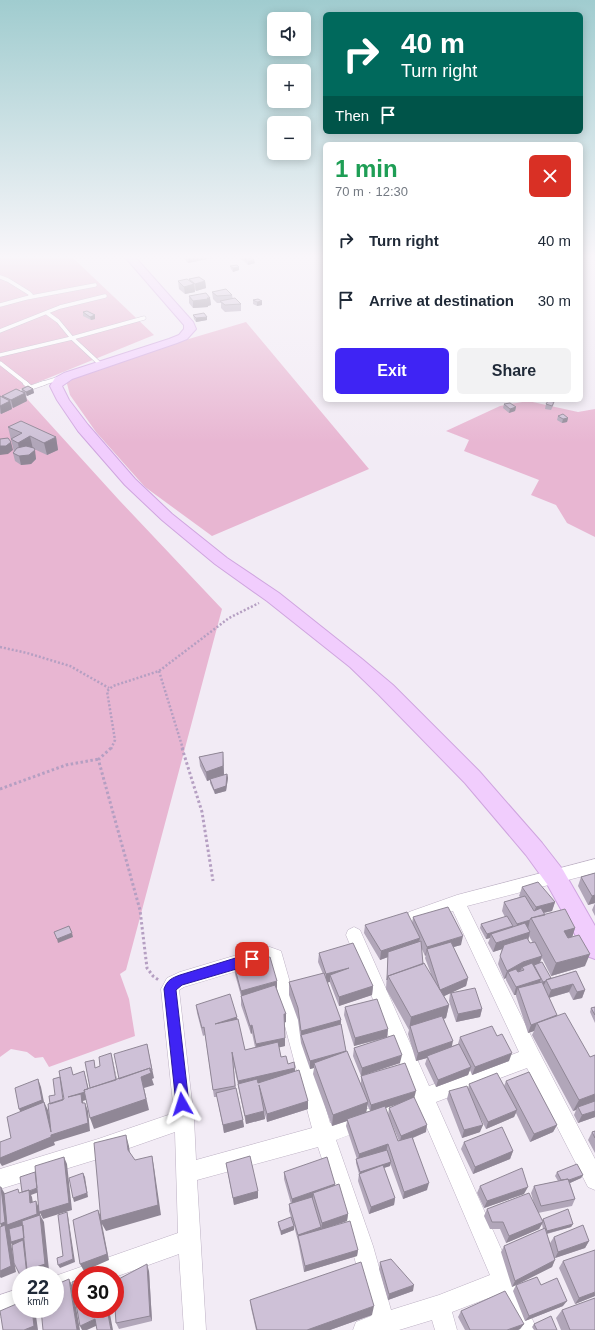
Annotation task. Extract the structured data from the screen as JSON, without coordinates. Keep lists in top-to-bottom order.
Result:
{
  "page": {
    "map_buttons": ["+", "−"],
    "turn": ["40 m", "Turn right"],
    "then": "Then",
    "heading": ["1 min", "70 m · 12:30"],
    "list": [
      {
        "name": "Turn right",
        "value": "40 m"
      },
      {
        "name": "Arrive at destination",
        "value": "30 m"
      }
    ],
    "buttons": ["Exit", "Share"],
    "speed": "22 km/h",
    "limit": "30"
  }
}
